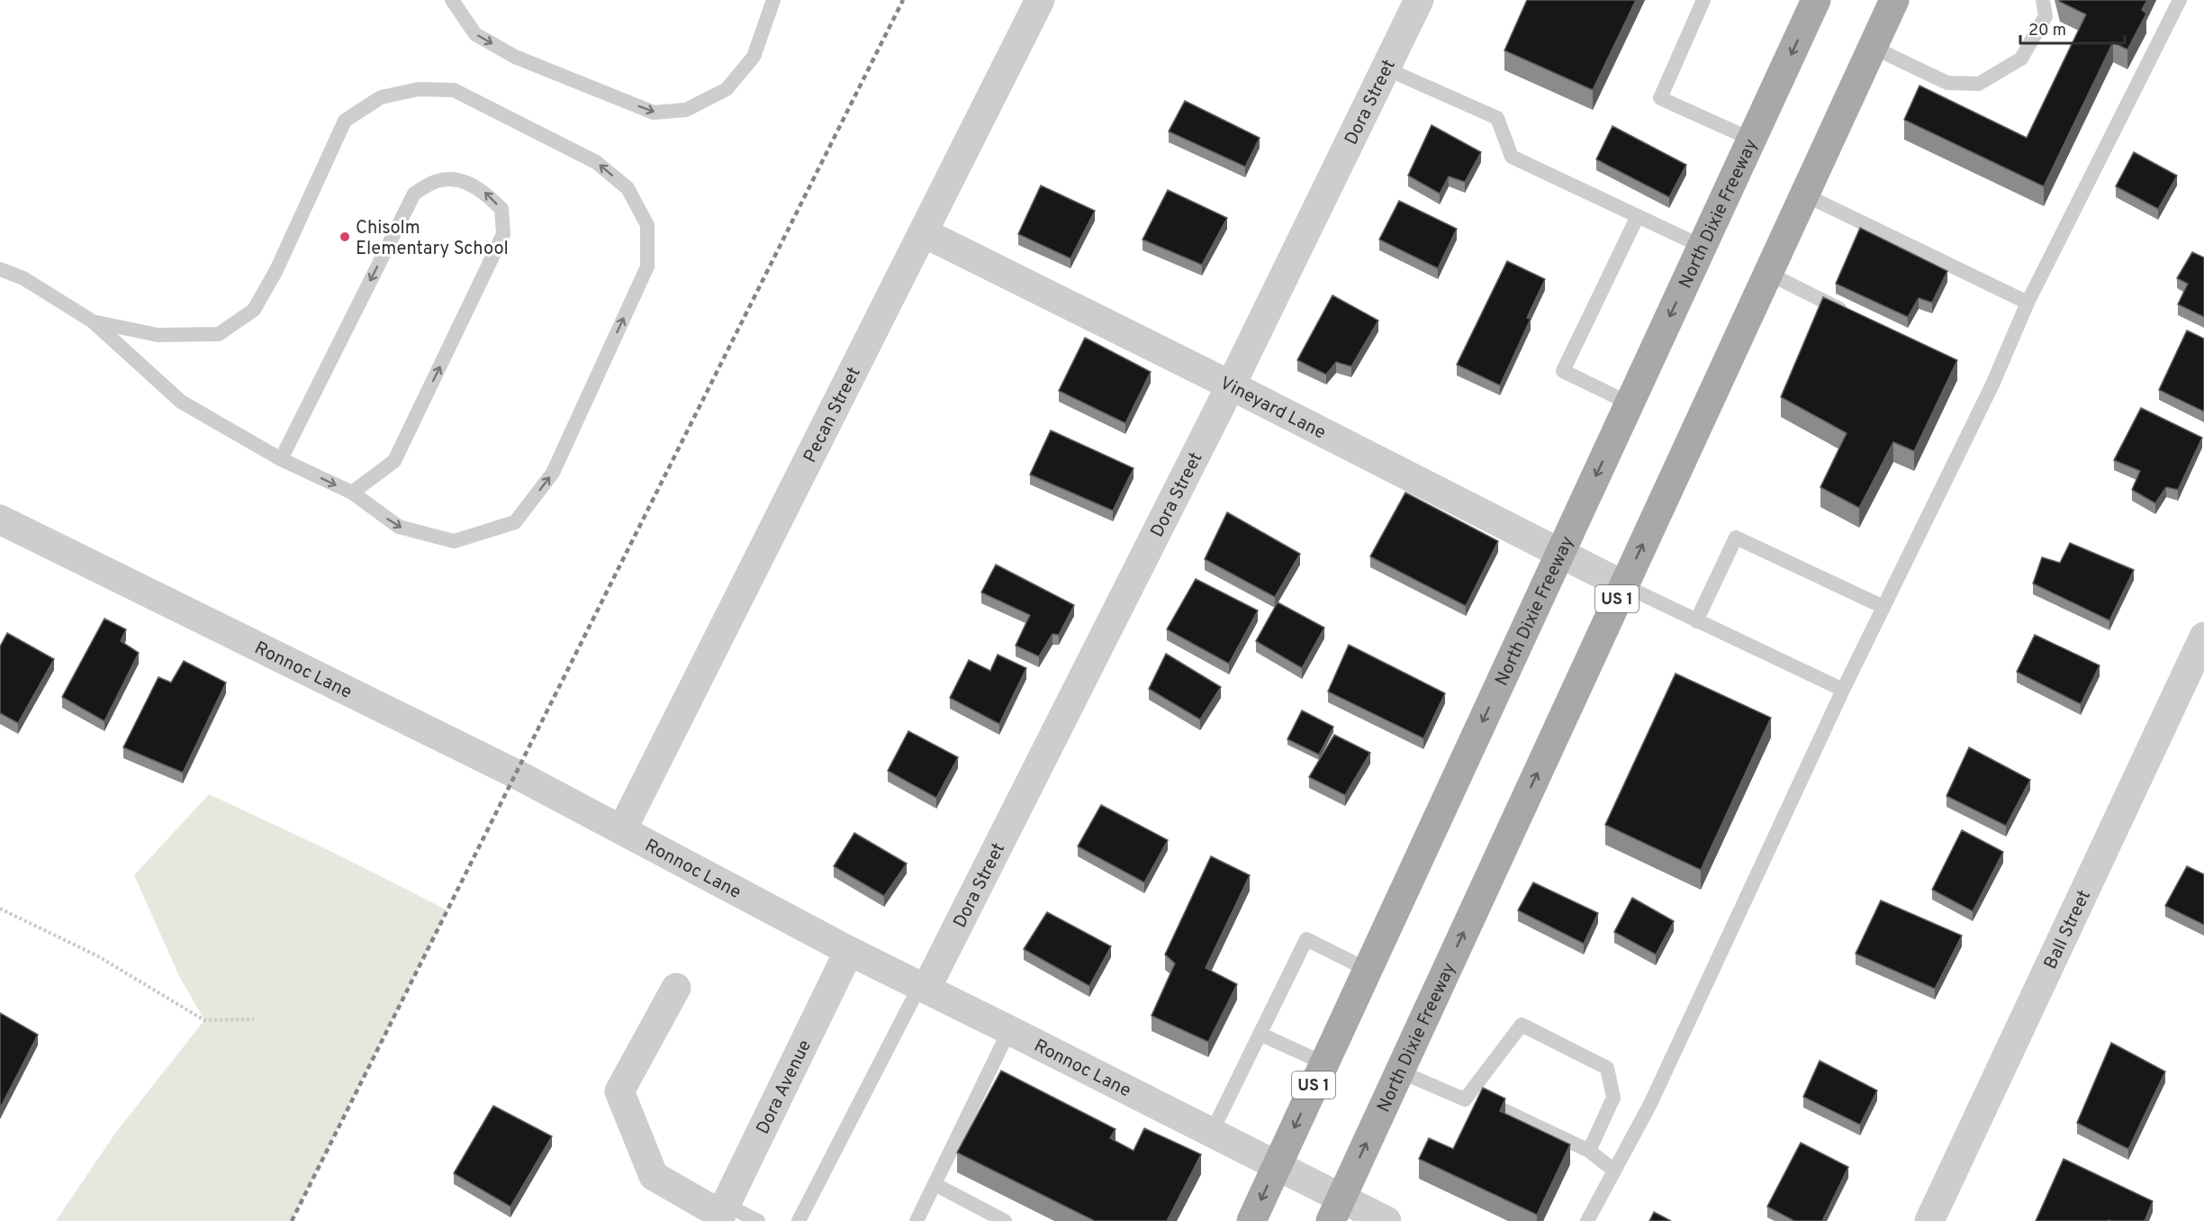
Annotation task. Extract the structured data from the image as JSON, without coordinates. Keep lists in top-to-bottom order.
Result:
{
  "streets": {
    "main road": ["North Dixie Freeway", "US 1"],
    "street": [
      "Dora Street",
      "Vineyard Lane",
      "Pecan Street",
      "Ronnoc Lane",
      "Ball Street",
      "Dora Avenue"
    ]
  },
  "crossings": [
    ["Dora Street", "Vineyard Lane"],
    ["Dora Street", "Ronnoc Lane"],
    ["North Dixie Freeway", "Vineyard Lane"],
    ["North Dixie Freeway", "Ronnoc Lane"],
    ["Vineyard Lane", "Pecan Street"],
    ["Pecan Street", "Ronnoc Lane"],
    ["Ronnoc Lane", "Dora Avenue"]
  ],
  "places": ["Chisolm Elementary School"],
  "scale_bar": "20 m"
}
